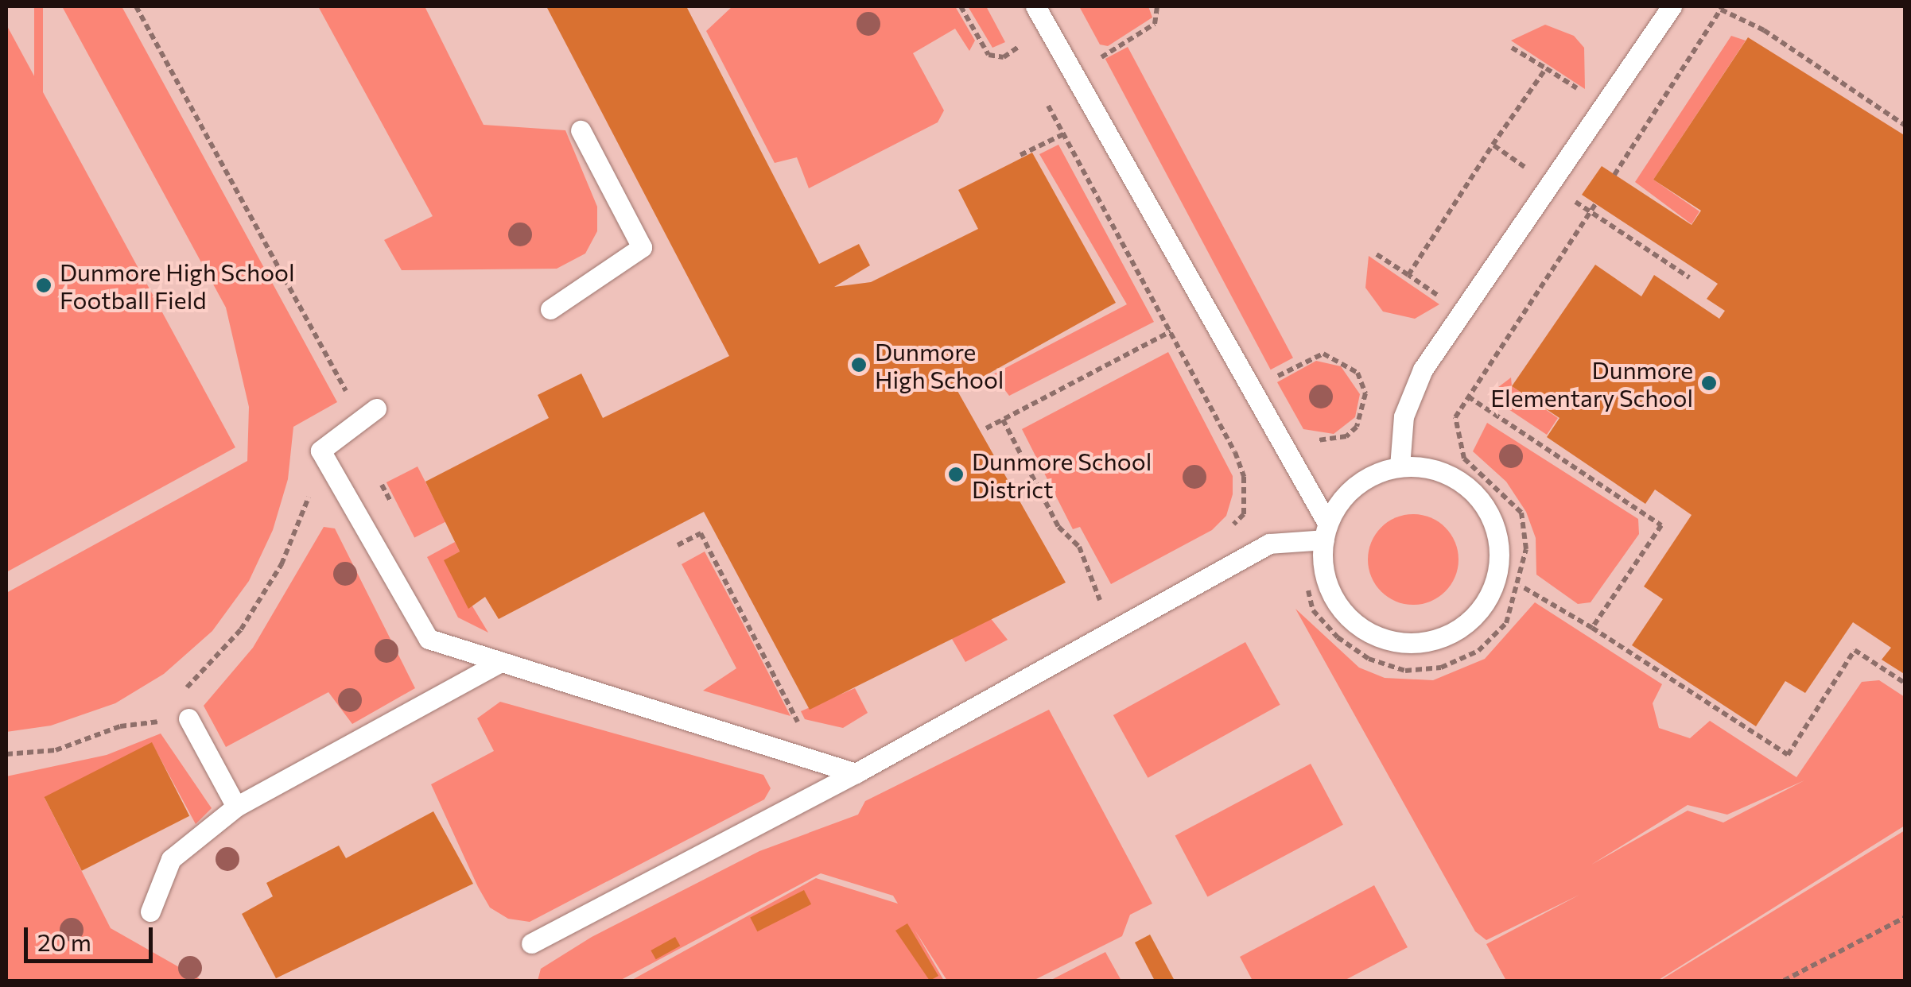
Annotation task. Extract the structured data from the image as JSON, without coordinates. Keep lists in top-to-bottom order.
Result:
{
  "places": [
    "Dunmore High School Football Field",
    "Dunmore High School",
    "Dunmore Elementary School",
    "Dunmore School District"
  ],
  "scale_bar": "20 m"
}
